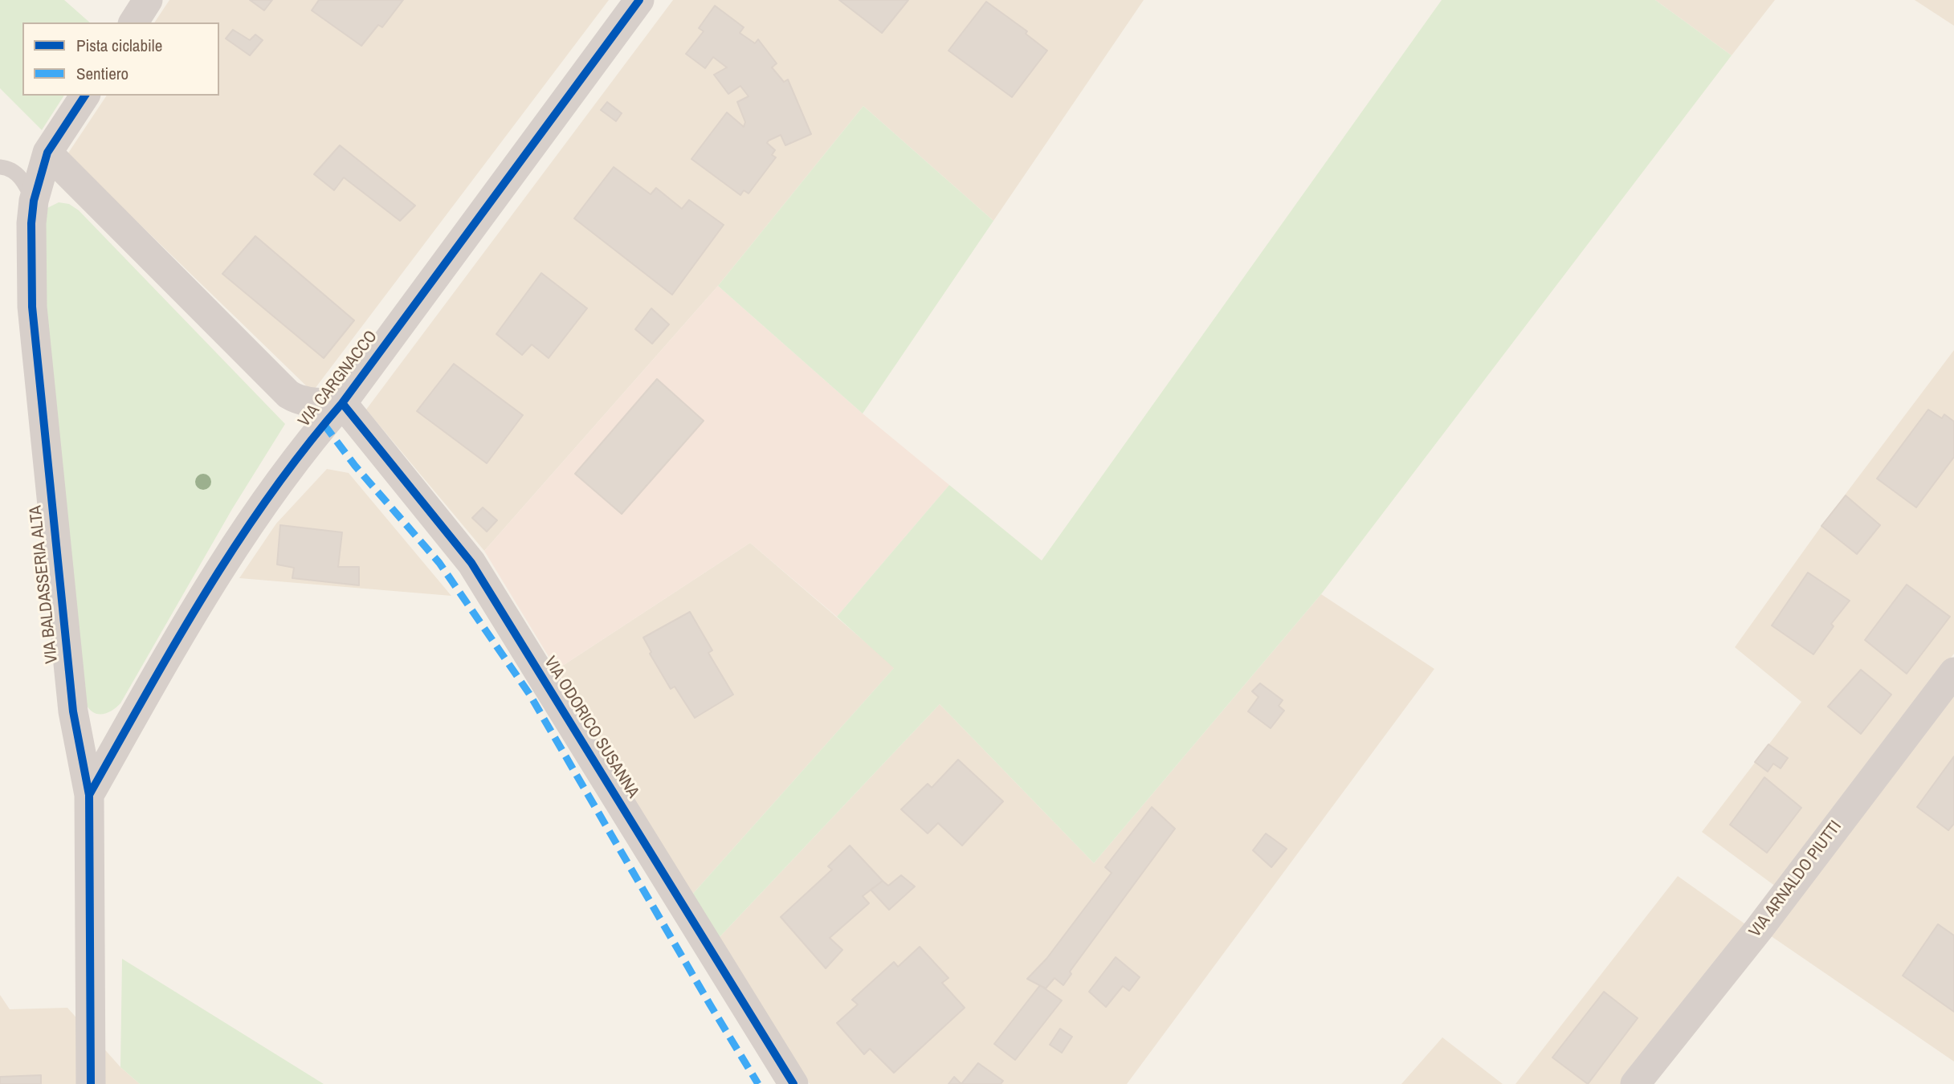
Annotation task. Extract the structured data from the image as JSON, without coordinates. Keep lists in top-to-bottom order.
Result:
{
  "streets": {
    "street": [
      "VIA CARGNACCO",
      "VIA BALDASSERIA ALTA",
      "VIA ODORICO SUSANNA",
      "VIA ARNALDO PIUTTI"
    ]
  },
  "crossings": [
    ["VIA CARGNACCO", "VIA BALDASSERIA ALTA"],
    ["VIA CARGNACCO", "VIA ODORICO SUSANNA"]
  ],
  "legend": ["Pista ciclabile", "Sentiero"]
}
